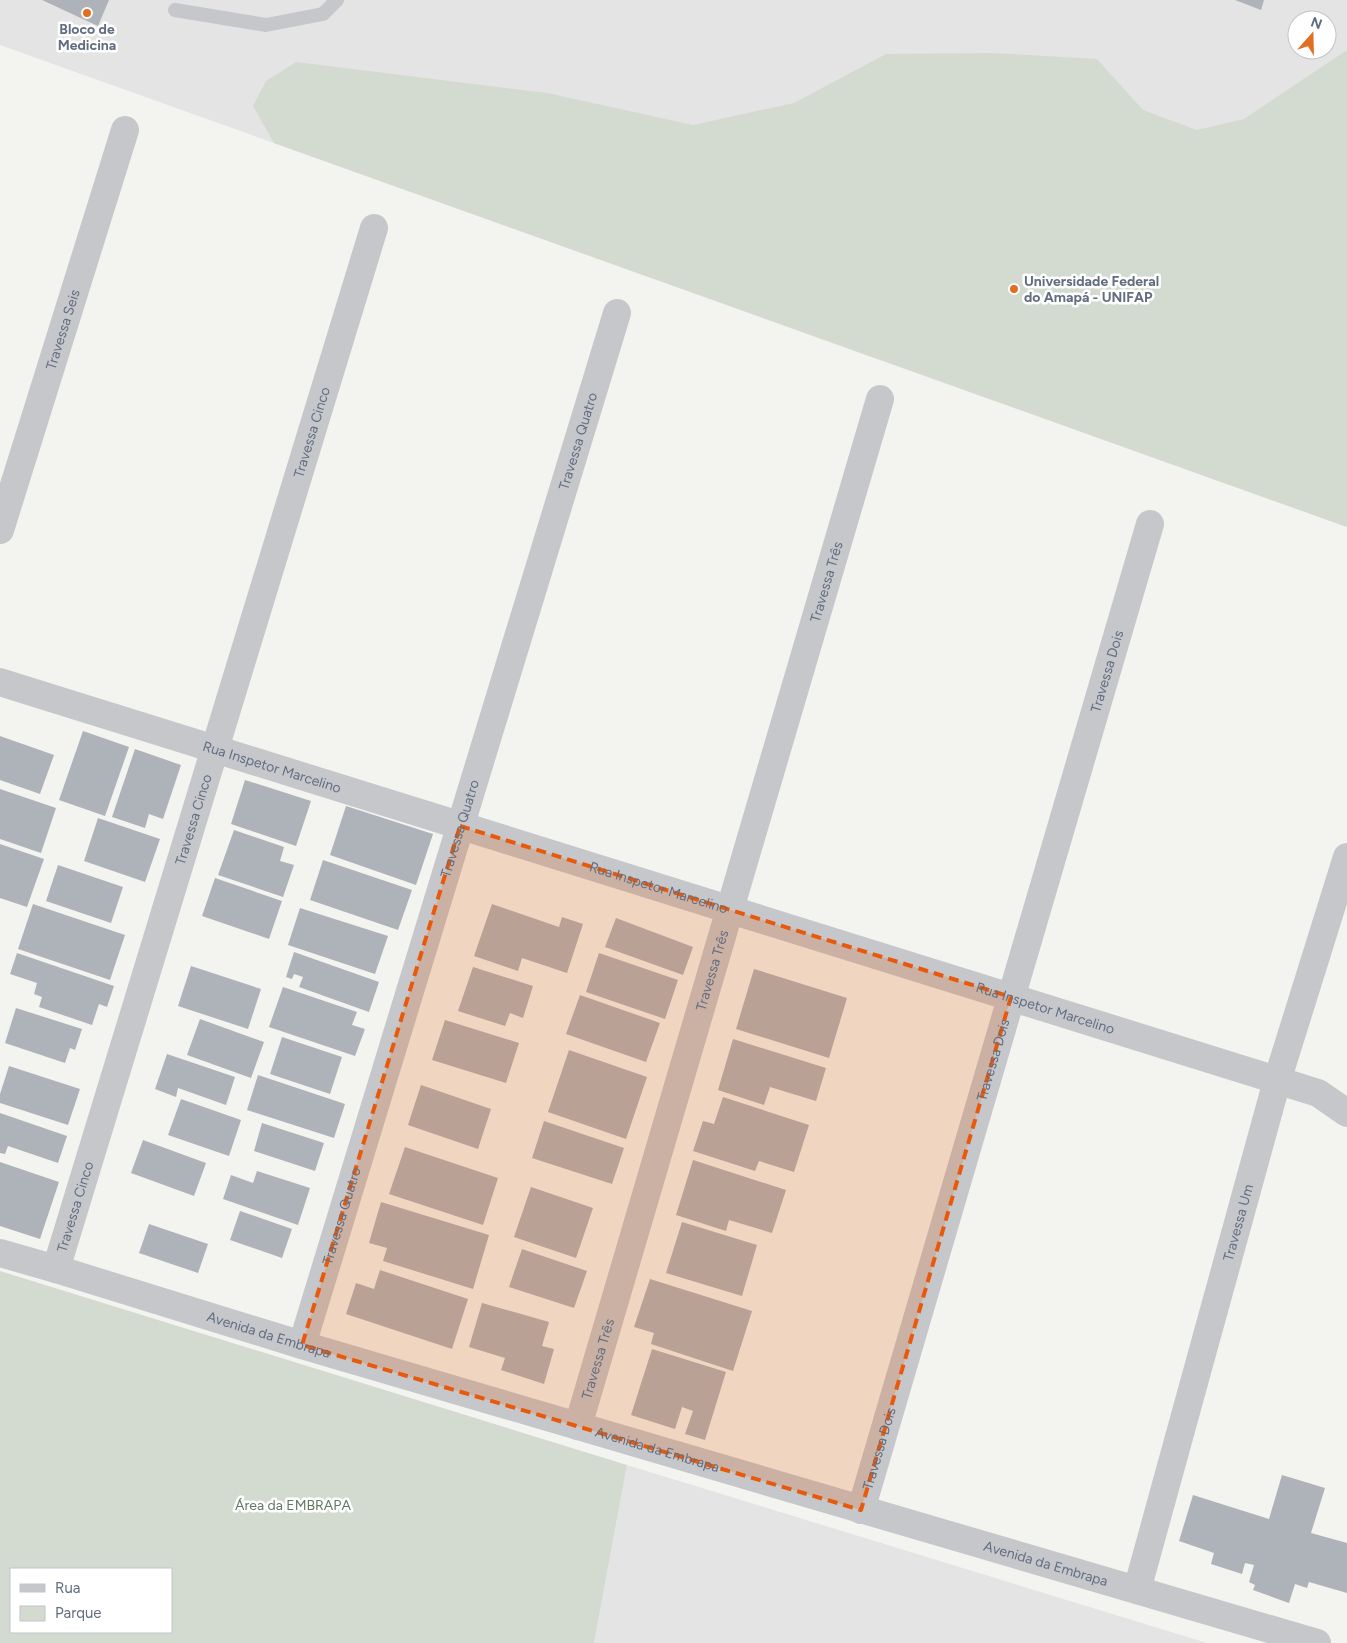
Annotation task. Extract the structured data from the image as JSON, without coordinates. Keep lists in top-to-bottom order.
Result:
{
  "streets": {
    "street": [
      "Travessa Seis",
      "Travessa Cinco",
      "Travessa Quatro",
      "Travessa Três",
      "Travessa Dois",
      "Rua Inspetor Marcelino",
      "Travessa Um",
      "Avenida da Embrapa"
    ]
  },
  "crossings": [
    ["Travessa Cinco", "Rua Inspetor Marcelino"],
    ["Travessa Cinco", "Avenida da Embrapa"],
    ["Travessa Quatro", "Rua Inspetor Marcelino"],
    ["Travessa Quatro", "Avenida da Embrapa"],
    ["Travessa Três", "Rua Inspetor Marcelino"],
    ["Travessa Três", "Avenida da Embrapa"],
    ["Travessa Dois", "Rua Inspetor Marcelino"],
    ["Travessa Dois", "Avenida da Embrapa"],
    ["Rua Inspetor Marcelino", "Travessa Um"],
    ["Travessa Um", "Avenida da Embrapa"]
  ],
  "parks": ["Área da EMBRAPA"],
  "places": ["Bloco de Medicina", "Universidade Federal do Amapá - UNIFAP"],
  "legend": ["Rua", "Parque"],
  "north": "top"
}
